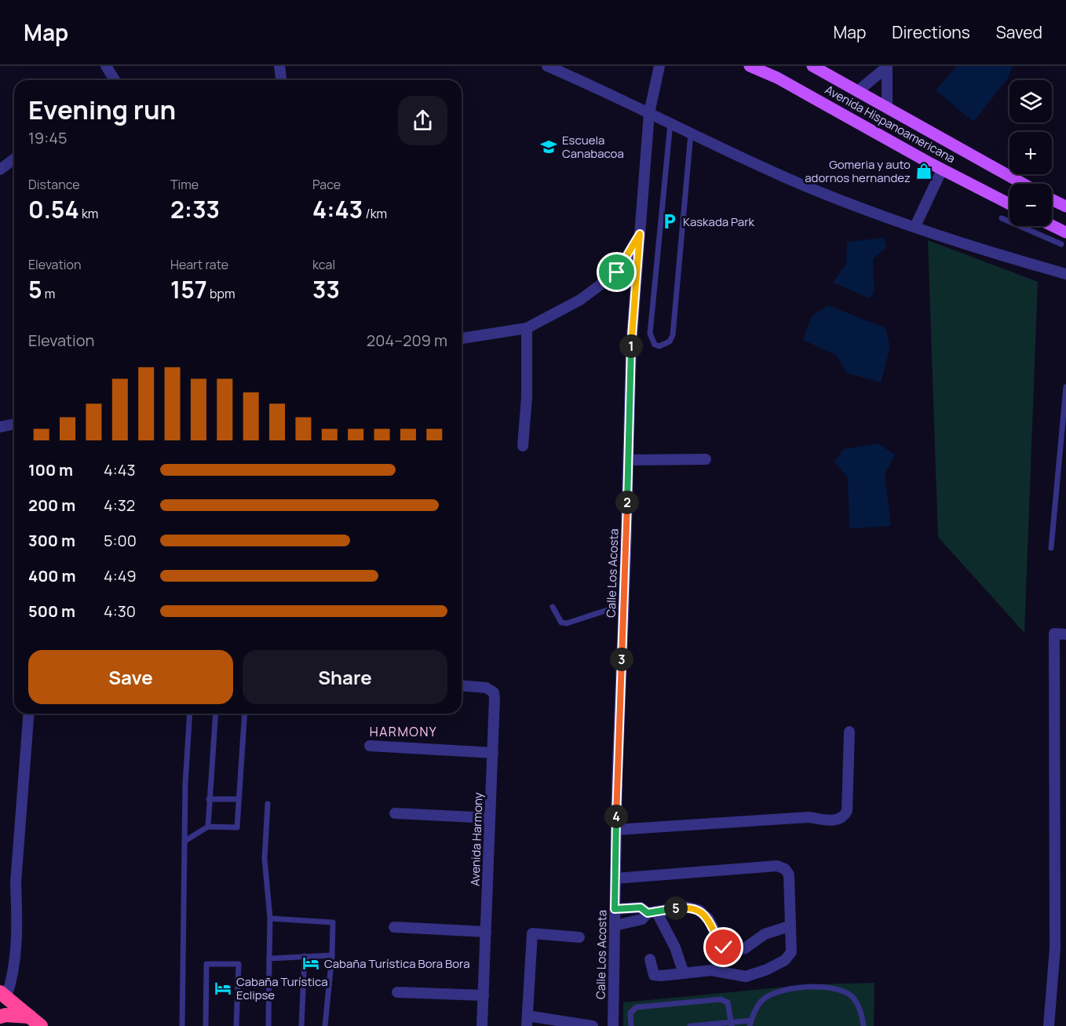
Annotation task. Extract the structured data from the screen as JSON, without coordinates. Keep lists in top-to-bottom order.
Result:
{
  "streets": {
    "main road": ["Avenida Hispanoamericana"],
    "street": ["Calle Los Acosta", "Avenida Harmony"]
  },
  "districts": ["HARMONY"],
  "places": {
    "school or university": ["Escuela Canabacoa"],
    "shop": ["Gomeria y auto adornos hernandez"],
    "parking": ["Kaskada Park"],
    "hotel": ["Cabaña Turística Bora Bora", "Cabaña Turística Eclipse"]
  },
  "page": {
    "header": "Map",
    "nav": ["Map", "Directions", "Saved"],
    "map_buttons": ["+", "−"],
    "heading": ["Evening run", "19:45"],
    "stats": [
      ["Distance", "0.54 km"],
      ["Time", "2:33"],
      ["Pace", "4:43 /km"],
      ["Elevation", "5 m"],
      ["Heart rate", "157 bpm"],
      ["kcal", "33"]
    ],
    "chart": ["Elevation", "204–209 m"],
    "pins": [
      "1",
      "2",
      "3",
      "4",
      "5"
    ],
    "list": [
      {
        "name": "100 m",
        "note": "4:43"
      },
      {
        "name": "200 m",
        "note": "4:32"
      },
      {
        "name": "300 m",
        "note": "5:00"
      },
      {
        "name": "400 m",
        "note": "4:49"
      },
      {
        "name": "500 m",
        "note": "4:30"
      }
    ],
    "buttons": ["Save", "Share"]
  }
}
